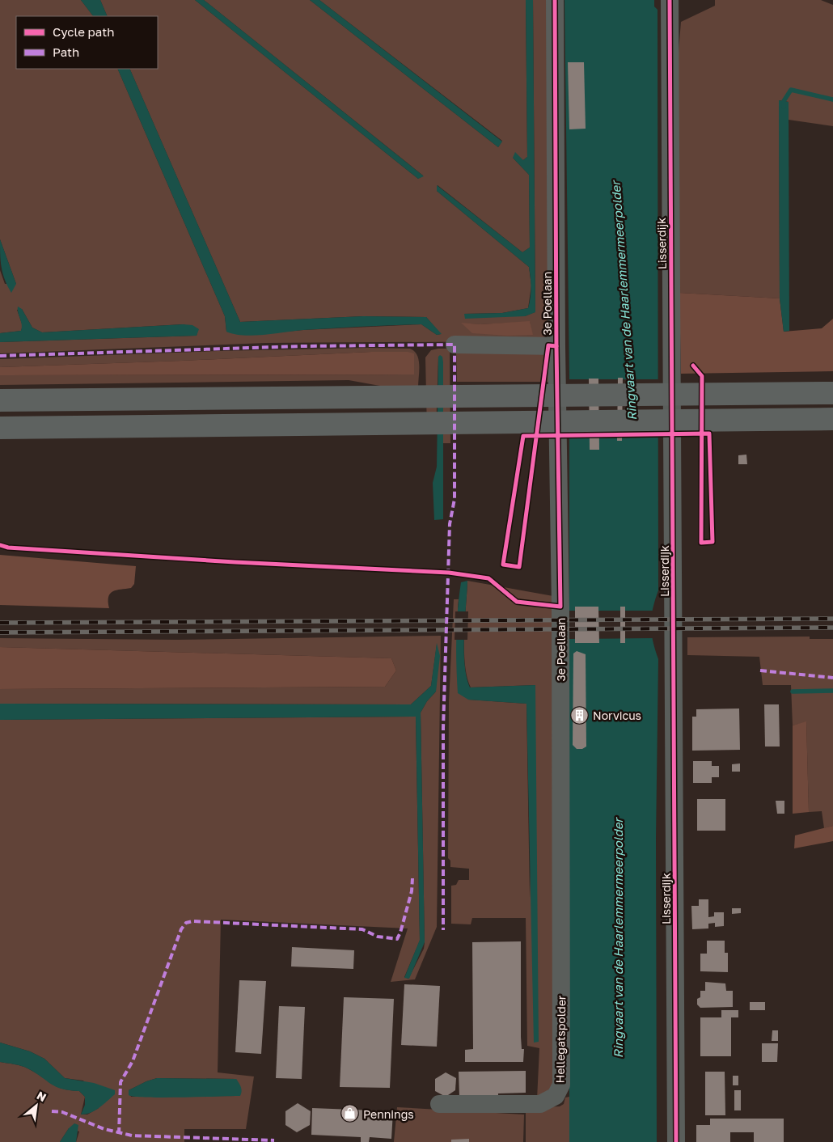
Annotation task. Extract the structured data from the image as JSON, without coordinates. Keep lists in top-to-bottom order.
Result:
{
  "streets": {
    "street": ["Lisserdijk", "3e Poellaan", "Hellegatspolder"]
  },
  "crossings": [
    ["3e Poellaan", "Hellegatspolder"]
  ],
  "water": ["Ringvaart van de Haarlemmermeerpolder"],
  "places": {
    "building": ["Norvicus"],
    "shop": ["Pennings"]
  },
  "legend": ["Cycle path", "Path"],
  "north": "top right"
}
